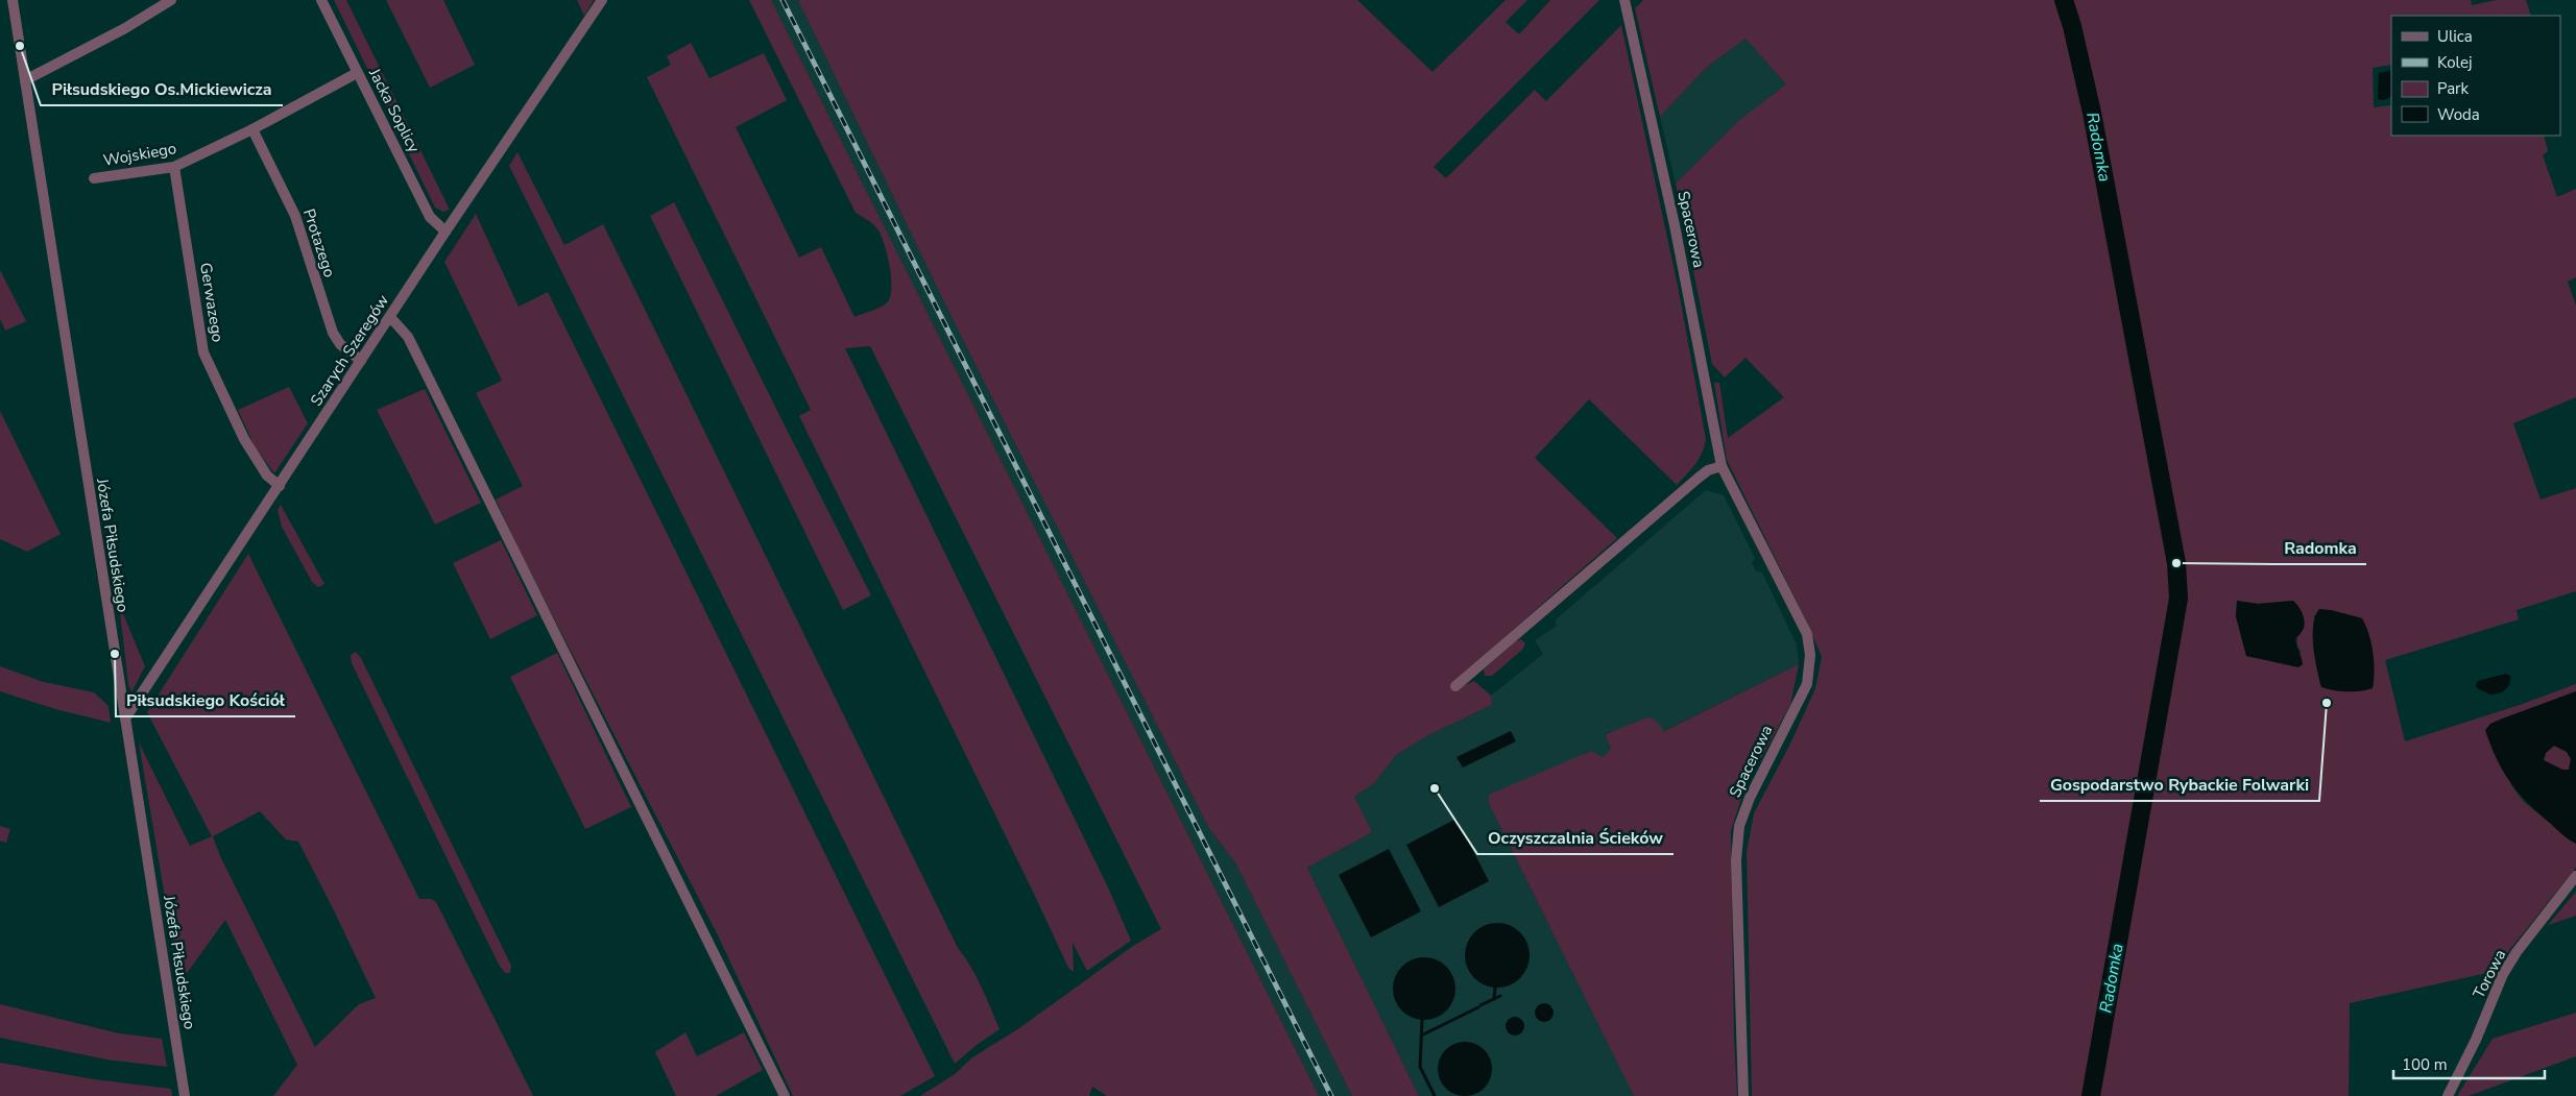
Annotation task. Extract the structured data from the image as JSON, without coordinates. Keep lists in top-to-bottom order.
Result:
{
  "streets": {
    "street": [
      "Jacka Soplicy",
      "Wojskiego",
      "Spacerowa",
      "Protazego",
      "Gerwazego",
      "Szarych Szeregów",
      "Józefa Piłsudskiego",
      "Torowa"
    ]
  },
  "crossings": [
    ["Jacka Soplicy", "Wojskiego"],
    ["Jacka Soplicy", "Szarych Szeregów"],
    ["Wojskiego", "Protazego"],
    ["Wojskiego", "Gerwazego"],
    ["Protazego", "Szarych Szeregów"],
    ["Gerwazego", "Szarych Szeregów"],
    ["Szarych Szeregów", "Józefa Piłsudskiego"]
  ],
  "water": ["Radomka"],
  "places": [
    "Piłsudskiego Os.Mickiewicza",
    "Radomka",
    "Piłsudskiego Kościół",
    "Gospodarstwo Rybackie Folwarki",
    "Oczyszczalnia Ścieków"
  ],
  "legend": [
    "Ulica",
    "Kolej",
    "Park",
    "Woda"
  ],
  "scale_bar": "100 m"
}
